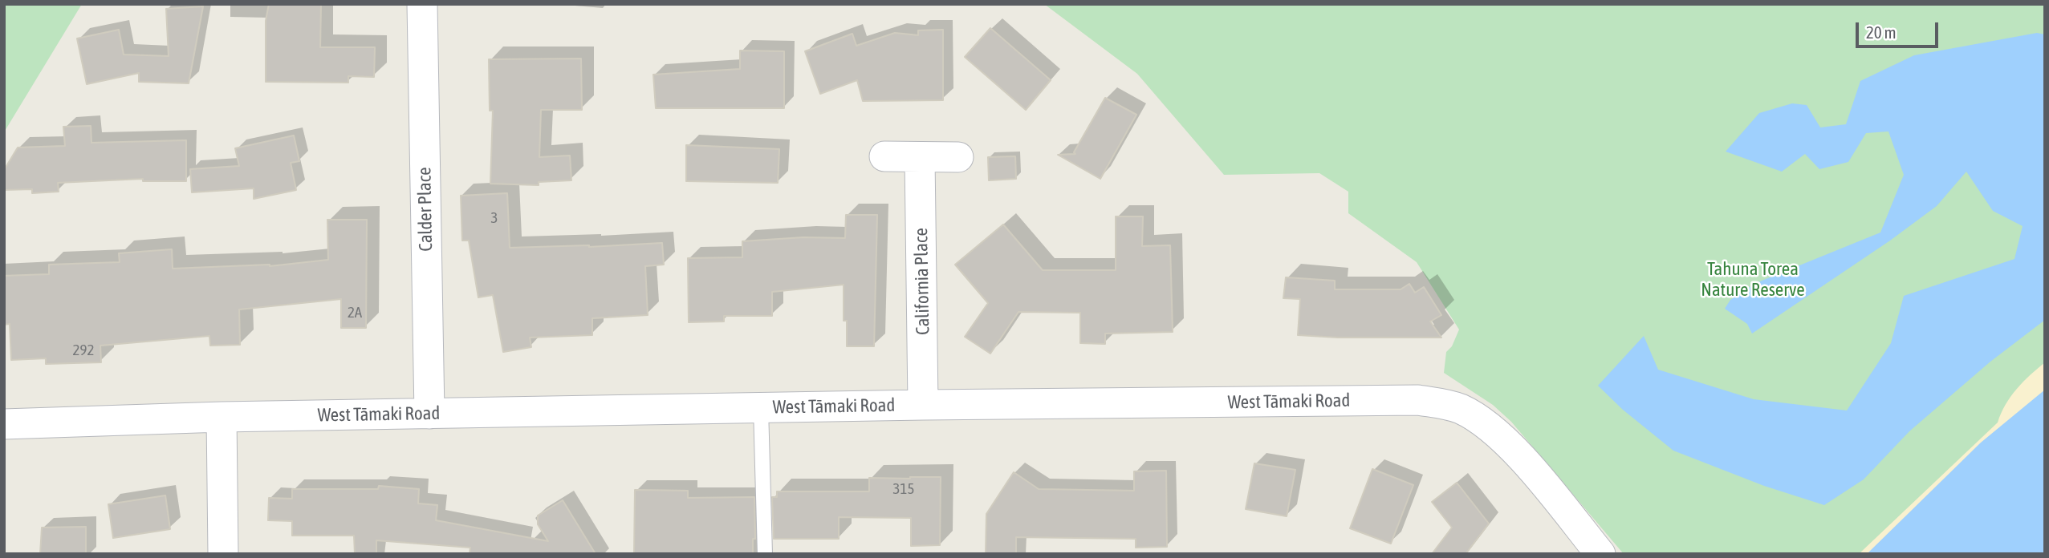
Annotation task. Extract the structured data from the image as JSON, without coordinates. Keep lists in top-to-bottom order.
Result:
{
  "streets": {
    "street": ["Calder Place", "California Place", "West Tāmaki Road"]
  },
  "crossings": [
    ["Calder Place", "West Tāmaki Road"],
    ["California Place", "West Tāmaki Road"]
  ],
  "parks": ["Tahuna Torea Nature Reserve"],
  "house_numbers": [
    "3",
    "2A",
    "292",
    "315"
  ],
  "scale_bar": "20 m"
}
